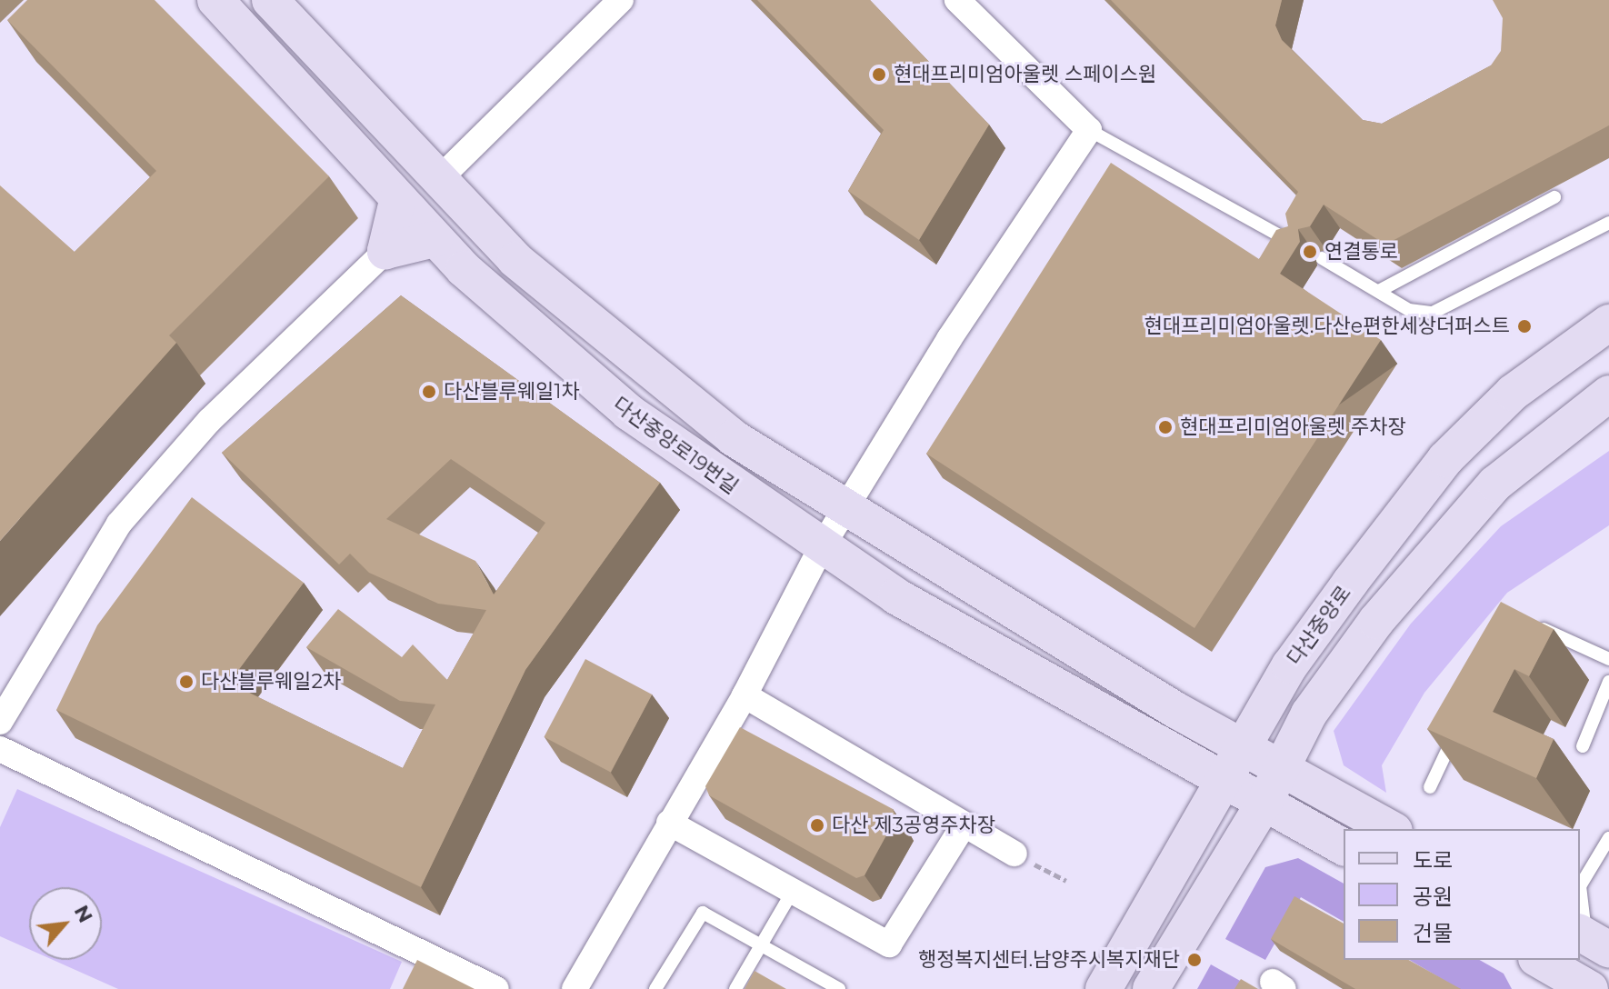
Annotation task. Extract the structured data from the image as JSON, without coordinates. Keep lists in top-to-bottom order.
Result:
{
  "streets": {
    "street": ["다산중앙로19번길", "다산중앙로"]
  },
  "crossings": [
    ["다산중앙로19번길", "다산중앙로"]
  ],
  "places": [
    "현대프리미엄아울렛 스페이스원",
    "연결통로",
    "현대프리미엄아울렛.다산e편한세상더퍼스트",
    "다산블루웨일1차",
    "현대프리미엄아울렛 주차장",
    "다산블루웨일2차",
    "다산 제3공영주차장",
    "행정복지센터.남양주시복지재단"
  ],
  "legend": ["도로", "공원", "건물"],
  "north": "top right"
}
